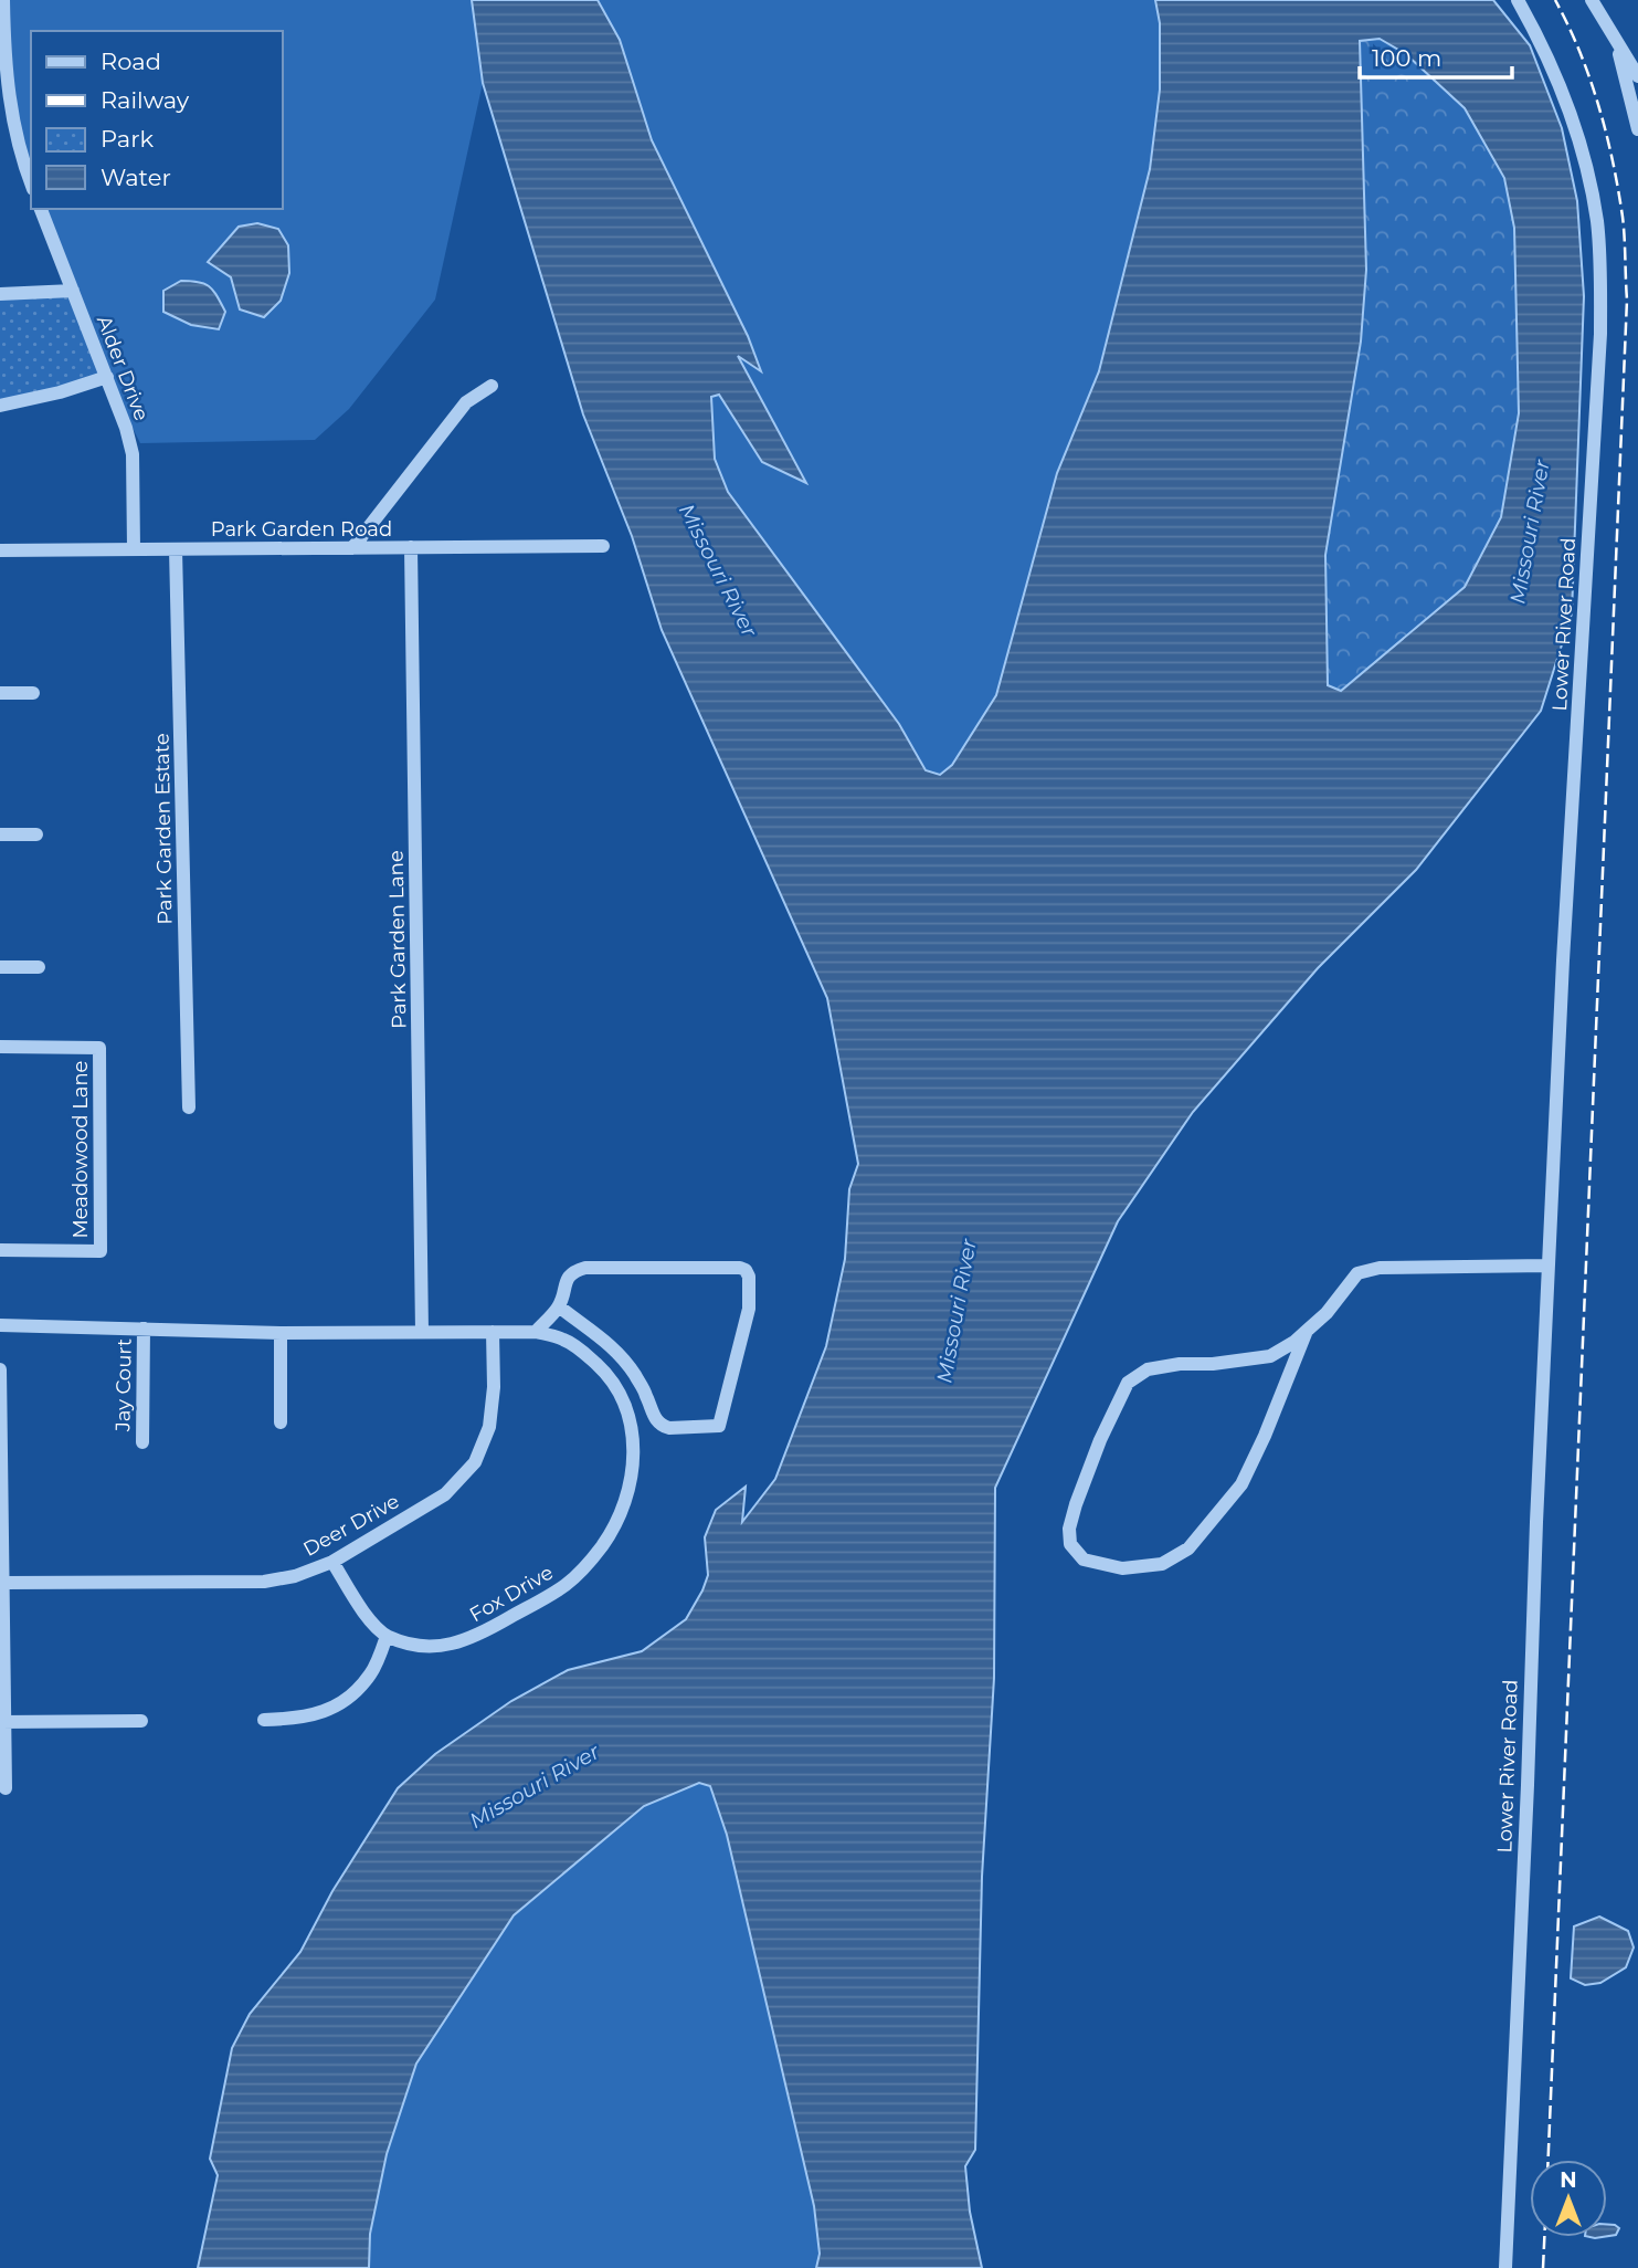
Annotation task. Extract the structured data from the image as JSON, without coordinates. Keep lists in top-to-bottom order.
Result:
{
  "streets": {
    "street": [
      "Alder Drive",
      "Park Garden Road",
      "Lower River Road",
      "Park Garden Estate",
      "Park Garden Lane",
      "Meadowood Lane",
      "Jay Court",
      "Deer Drive",
      "Fox Drive"
    ]
  },
  "crossings": [
    ["Alder Drive", "Park Garden Road"],
    ["Park Garden Road", "Park Garden Estate"],
    ["Park Garden Road", "Park Garden Lane"],
    ["Park Garden Lane", "Fox Drive"],
    ["Jay Court", "Fox Drive"],
    ["Deer Drive", "Fox Drive"]
  ],
  "water": ["Missouri River"],
  "legend": [
    "Road",
    "Railway",
    "Park",
    "Water"
  ],
  "scale_bar": "100 m",
  "north": "top"
}
